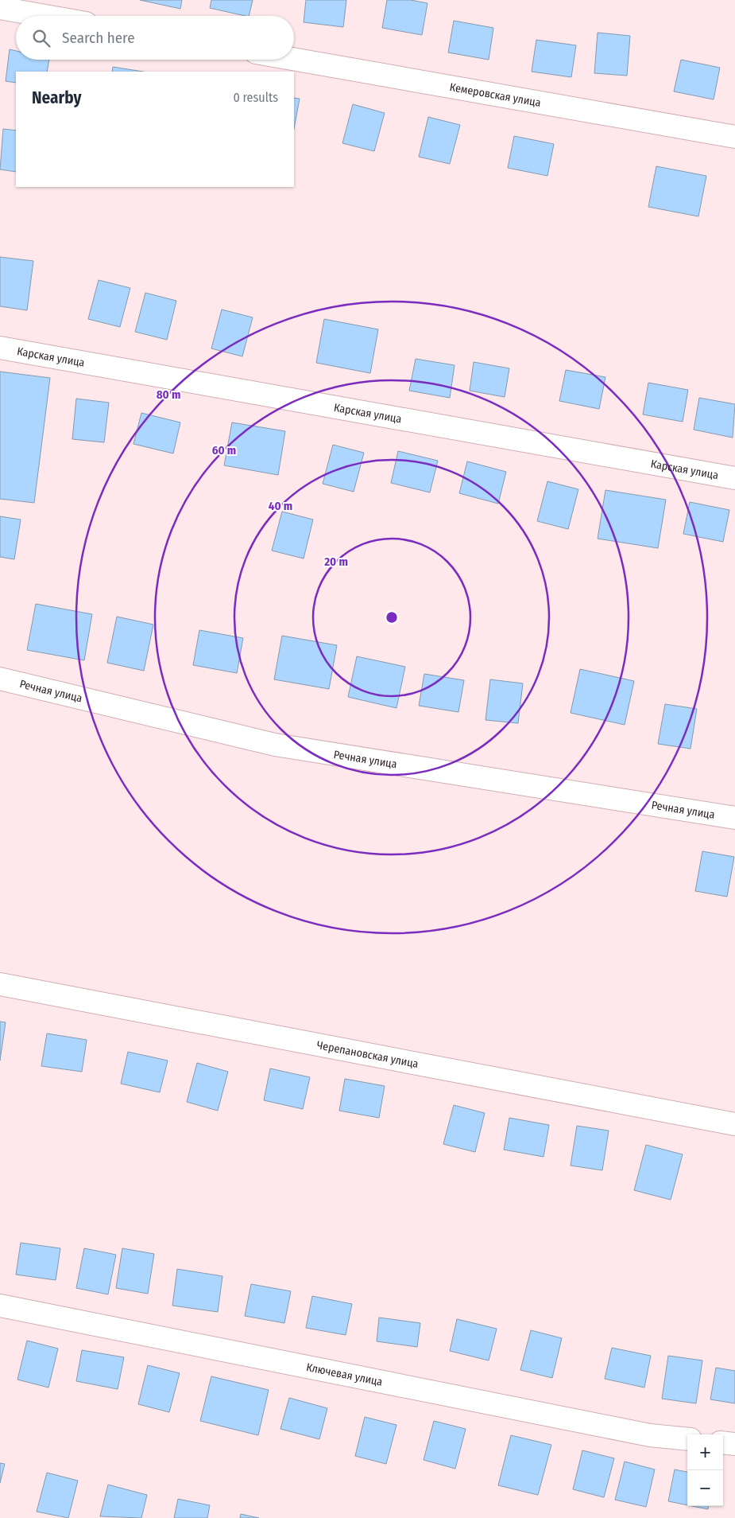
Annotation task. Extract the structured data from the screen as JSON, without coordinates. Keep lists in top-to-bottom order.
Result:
{
  "streets": {
    "street": [
      "Кемеровская улица",
      "Карская улица",
      "Речная улица",
      "Черепановская улица",
      "Ключевая улица"
    ]
  },
  "page": {
    "search": "Search here",
    "heading": ["Nearby", "0 results"],
    "map_buttons": ["+", "−"]
  },
  "rings": [
    "80 m",
    "60 m",
    "40 m",
    "20 m"
  ]
}
